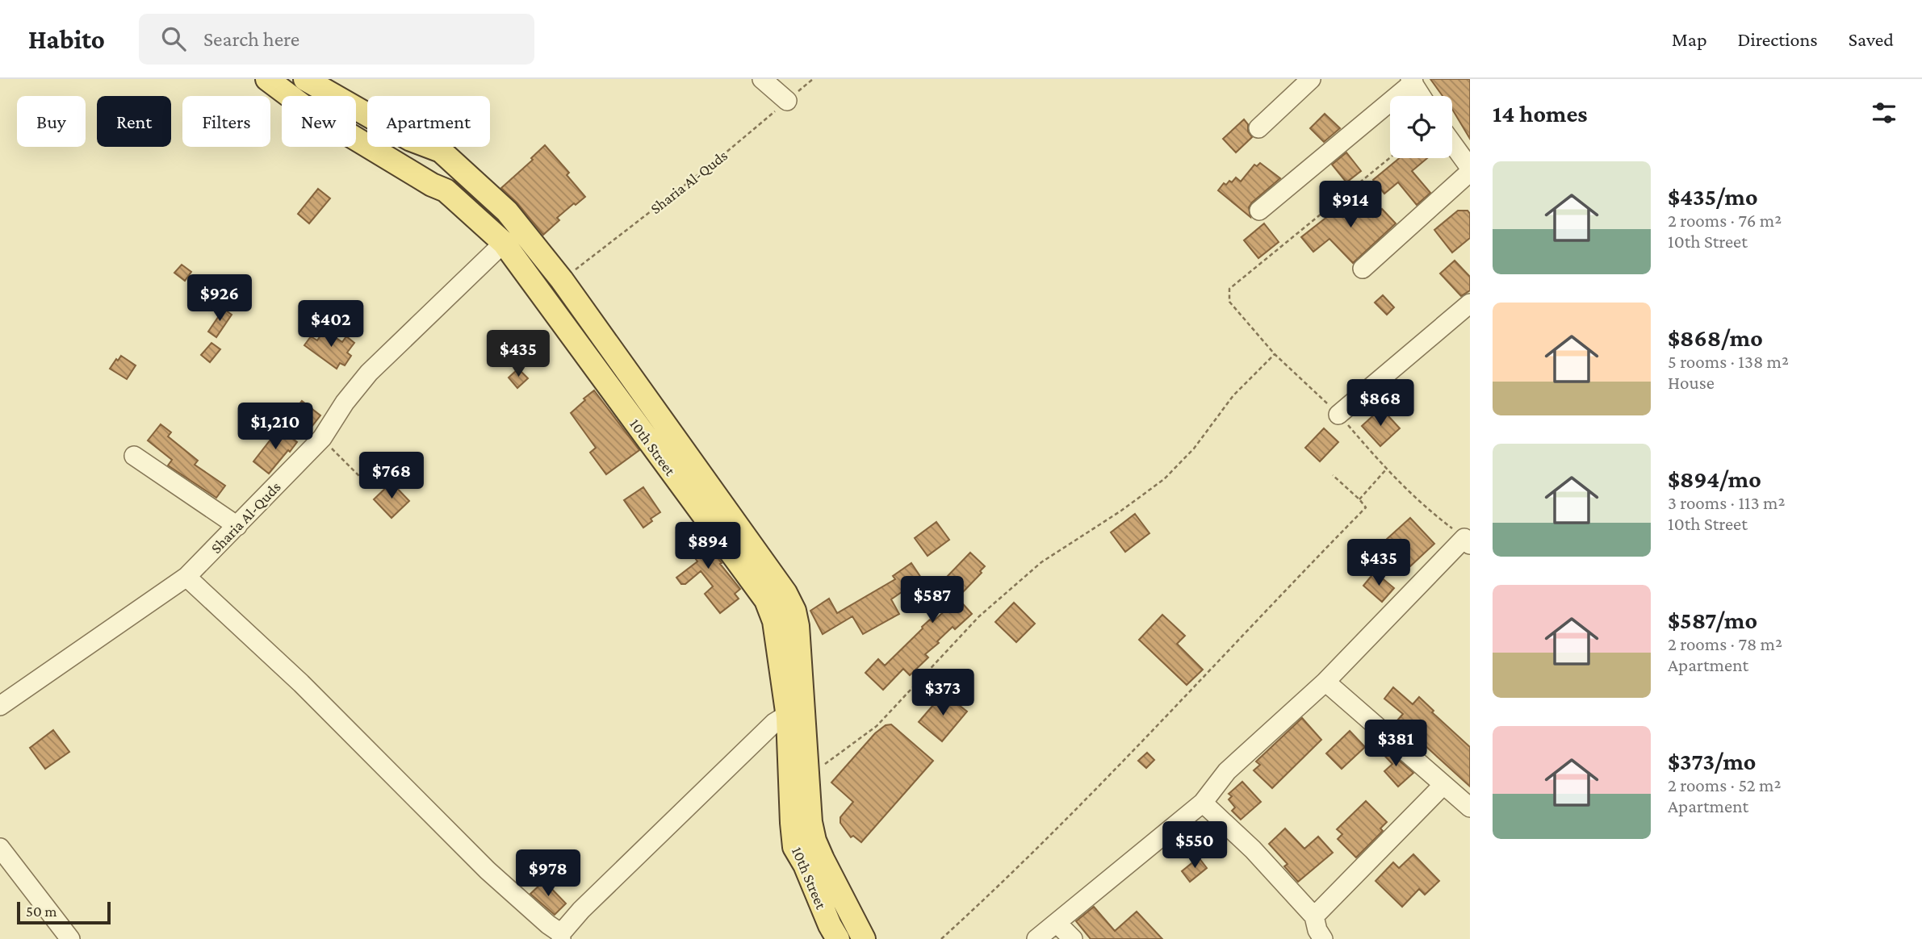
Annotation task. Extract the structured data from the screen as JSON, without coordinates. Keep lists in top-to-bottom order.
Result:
{
  "streets": {
    "main road": ["10th Street"],
    "street": ["Sharia Al-Quds"]
  },
  "crossings": [
    ["Sharia Al-Quds", "10th Street"]
  ],
  "scale_bar": "50 m",
  "page": {
    "header": "Habito",
    "search": "Search here",
    "nav": ["Map", "Directions", "Saved"],
    "heading": "14 homes",
    "chip": [
      "Buy",
      "Rent",
      "Filters",
      "New",
      "Apartment"
    ],
    "list": [
      {
        "name": "$435/mo",
        "note": "2 rooms · 76 m² · 10th Street"
      },
      {
        "name": "$868/mo",
        "note": "5 rooms · 138 m² · House"
      },
      {
        "name": "$894/mo",
        "note": "3 rooms · 113 m² · 10th Street"
      },
      {
        "name": "$587/mo",
        "note": "2 rooms · 78 m² · Apartment"
      },
      {
        "name": "$373/mo",
        "note": "2 rooms · 52 m² · Apartment"
      }
    ],
    "price": [
      "$914",
      "$926",
      "$402",
      "$435",
      "$868",
      "$1,210",
      "$768",
      "$894",
      "$435",
      "$587",
      "$373",
      "$381",
      "$550",
      "$978"
    ],
    "scale": "50 m"
  }
}
